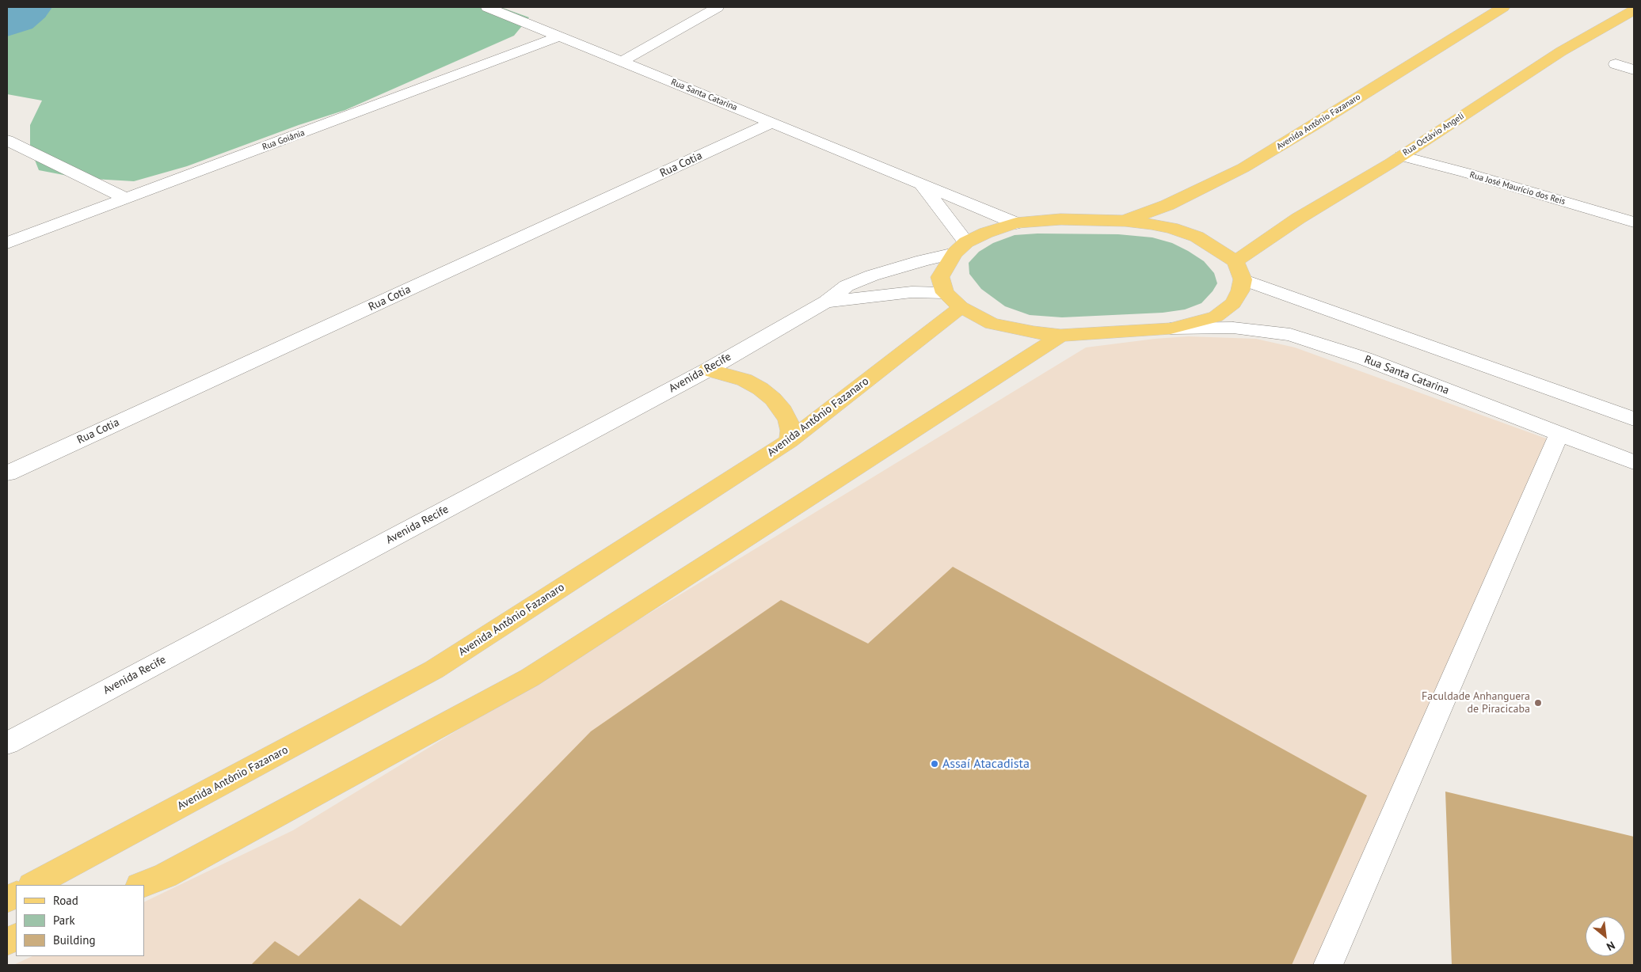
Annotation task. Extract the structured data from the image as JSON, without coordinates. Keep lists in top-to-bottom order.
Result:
{
  "streets": {
    "main road": ["Avenida Antônio Fazanaro", "Rua Octávio Angeli"],
    "street": [
      "Rua Santa Catarina",
      "Rua Goiânia",
      "Rua Cotia",
      "Rua José Maurício dos Reis",
      "Avenida Recife"
    ]
  },
  "crossings": [
    ["Rua Santa Catarina", "Rua Goiânia"],
    ["Rua Santa Catarina", "Rua Cotia"],
    ["Avenida Antônio Fazanaro", "Avenida Recife"],
    ["Rua Octávio Angeli", "Rua José Maurício dos Reis"]
  ],
  "places": ["Faculdade Anhanguera de Piracicaba", "Assaí Atacadista"],
  "legend": ["Road", "Park", "Building"],
  "north": "bottom right"
}
